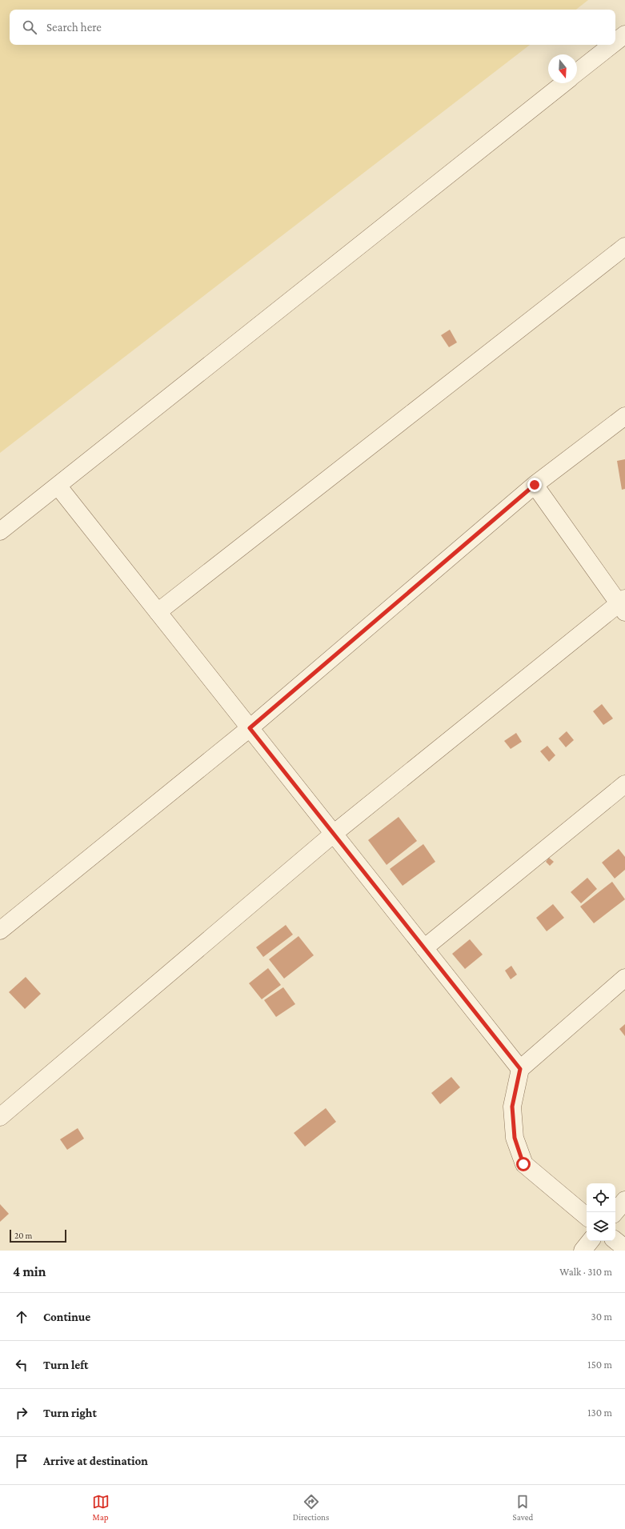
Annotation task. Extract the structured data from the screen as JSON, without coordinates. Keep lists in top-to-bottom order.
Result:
{
  "scale_bar": "20 m",
  "north": "bottom",
  "page": {
    "search": "Search here",
    "scale": "20 m",
    "heading": ["4 min", "Walk · 310 m"],
    "list": [
      ["Continue", "30 m"],
      ["Turn left", "150 m"],
      ["Turn right", "130 m"],
      "Arrive at destination"
    ],
    "nav": ["Map", "Directions", "Saved"]
  }
}
